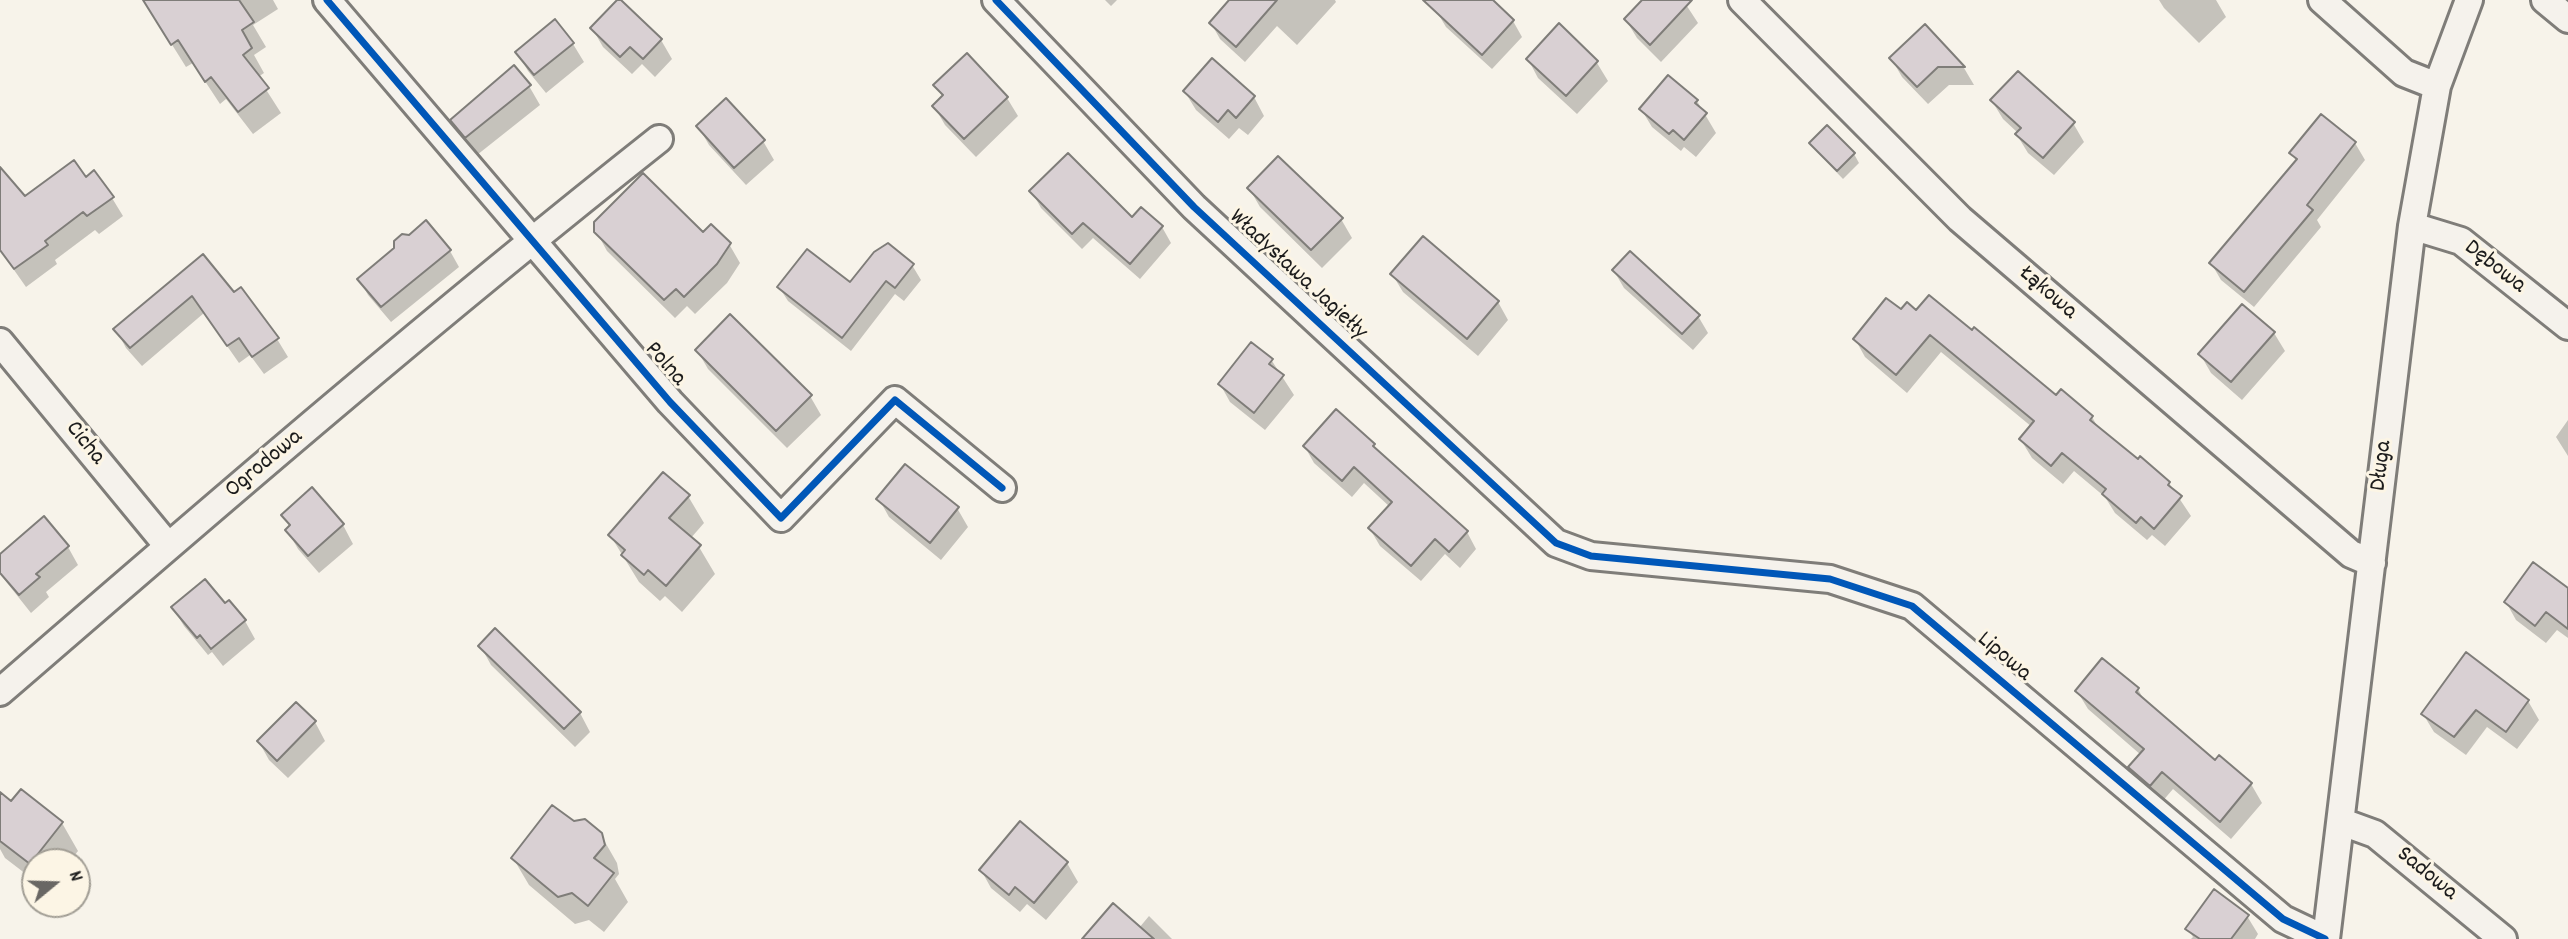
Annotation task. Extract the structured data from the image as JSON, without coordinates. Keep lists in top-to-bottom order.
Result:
{
  "streets": {
    "street": [
      "Dębowa",
      "Władysława Jagiełły",
      "Łąkowa",
      "Polna",
      "Cicha",
      "Ogrodowa",
      "Długa",
      "Lipowa",
      "Sadowa"
    ]
  },
  "crossings": [
    ["Dębowa", "Długa"],
    ["Władysława Jagiełły", "Lipowa"],
    ["Łąkowa", "Długa"],
    ["Polna", "Ogrodowa"],
    ["Cicha", "Ogrodowa"],
    ["Długa", "Lipowa"],
    ["Długa", "Sadowa"]
  ],
  "north": "right"
}
